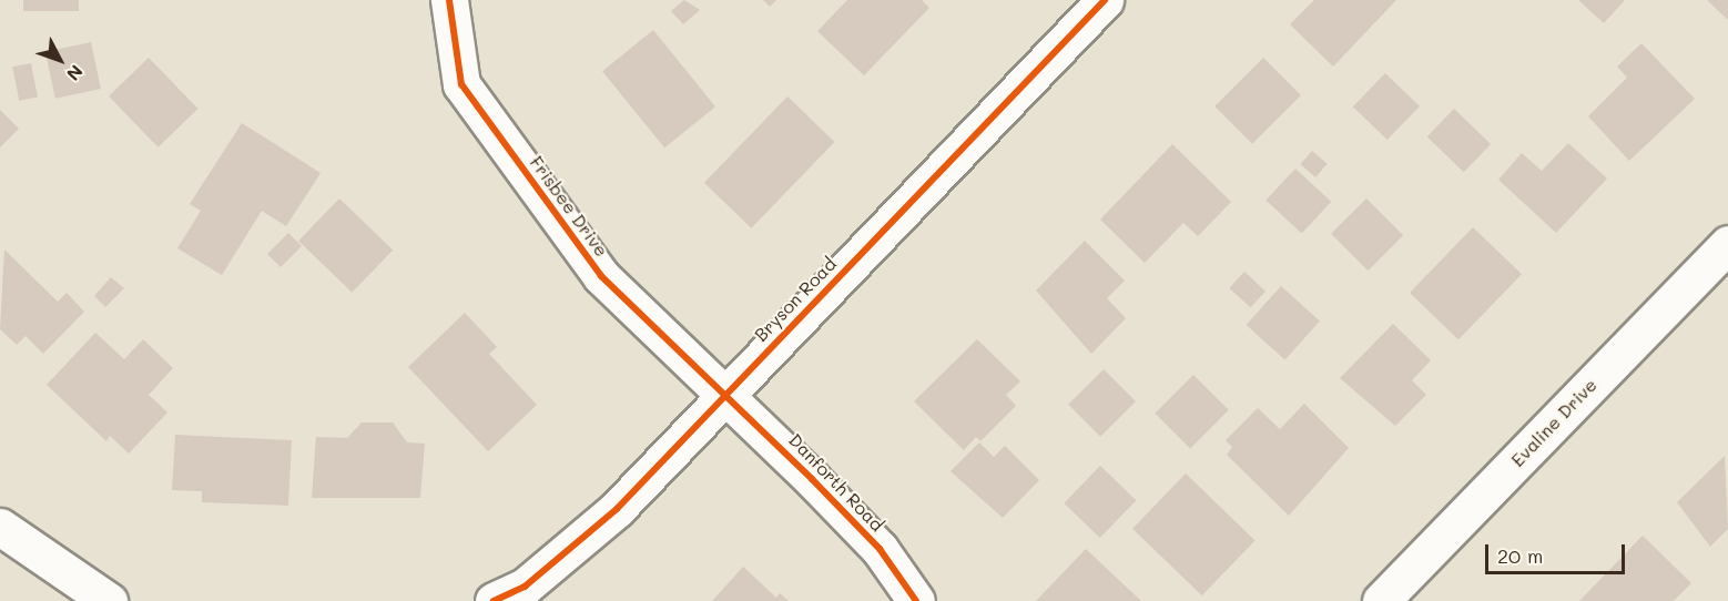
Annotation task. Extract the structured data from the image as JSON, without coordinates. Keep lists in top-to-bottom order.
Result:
{
  "streets": {
    "street": [
      "Frisbee Drive",
      "Bryson Road",
      "Evaline Drive",
      "Danforth Road"
    ]
  },
  "crossings": [
    ["Frisbee Drive", "Bryson Road"],
    ["Frisbee Drive", "Danforth Road"],
    ["Bryson Road", "Danforth Road"]
  ],
  "scale_bar": "20 m",
  "north": "bottom right"
}
